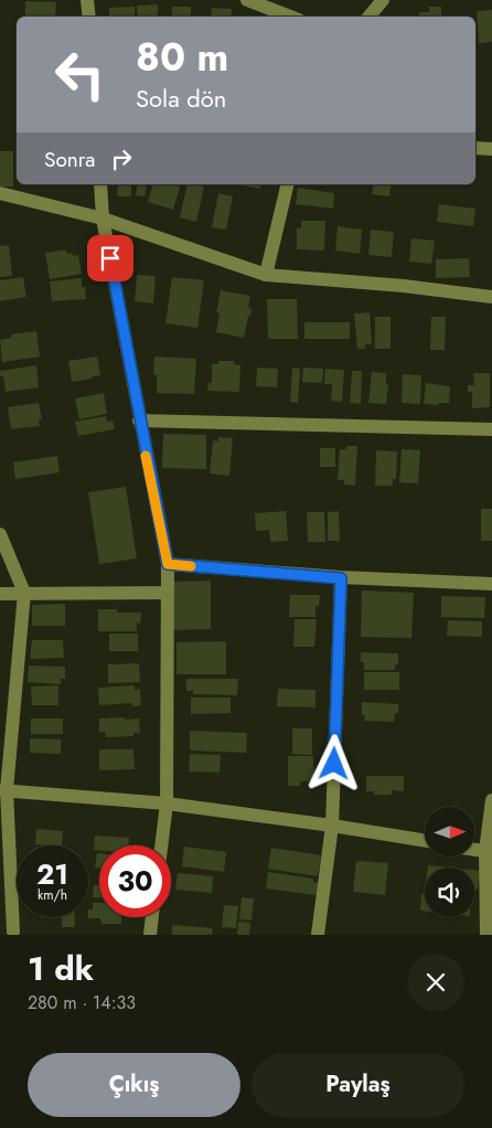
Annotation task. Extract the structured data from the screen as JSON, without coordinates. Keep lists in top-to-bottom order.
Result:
{
  "north": "right",
  "page": {
    "turn": ["80 m", "Sola dön"],
    "then": "Sonra",
    "speed": "21 km/h",
    "limit": "30",
    "heading": ["1 dk", "280 m · 14:33"],
    "buttons": ["Çıkış", "Paylaş"]
  }
}
